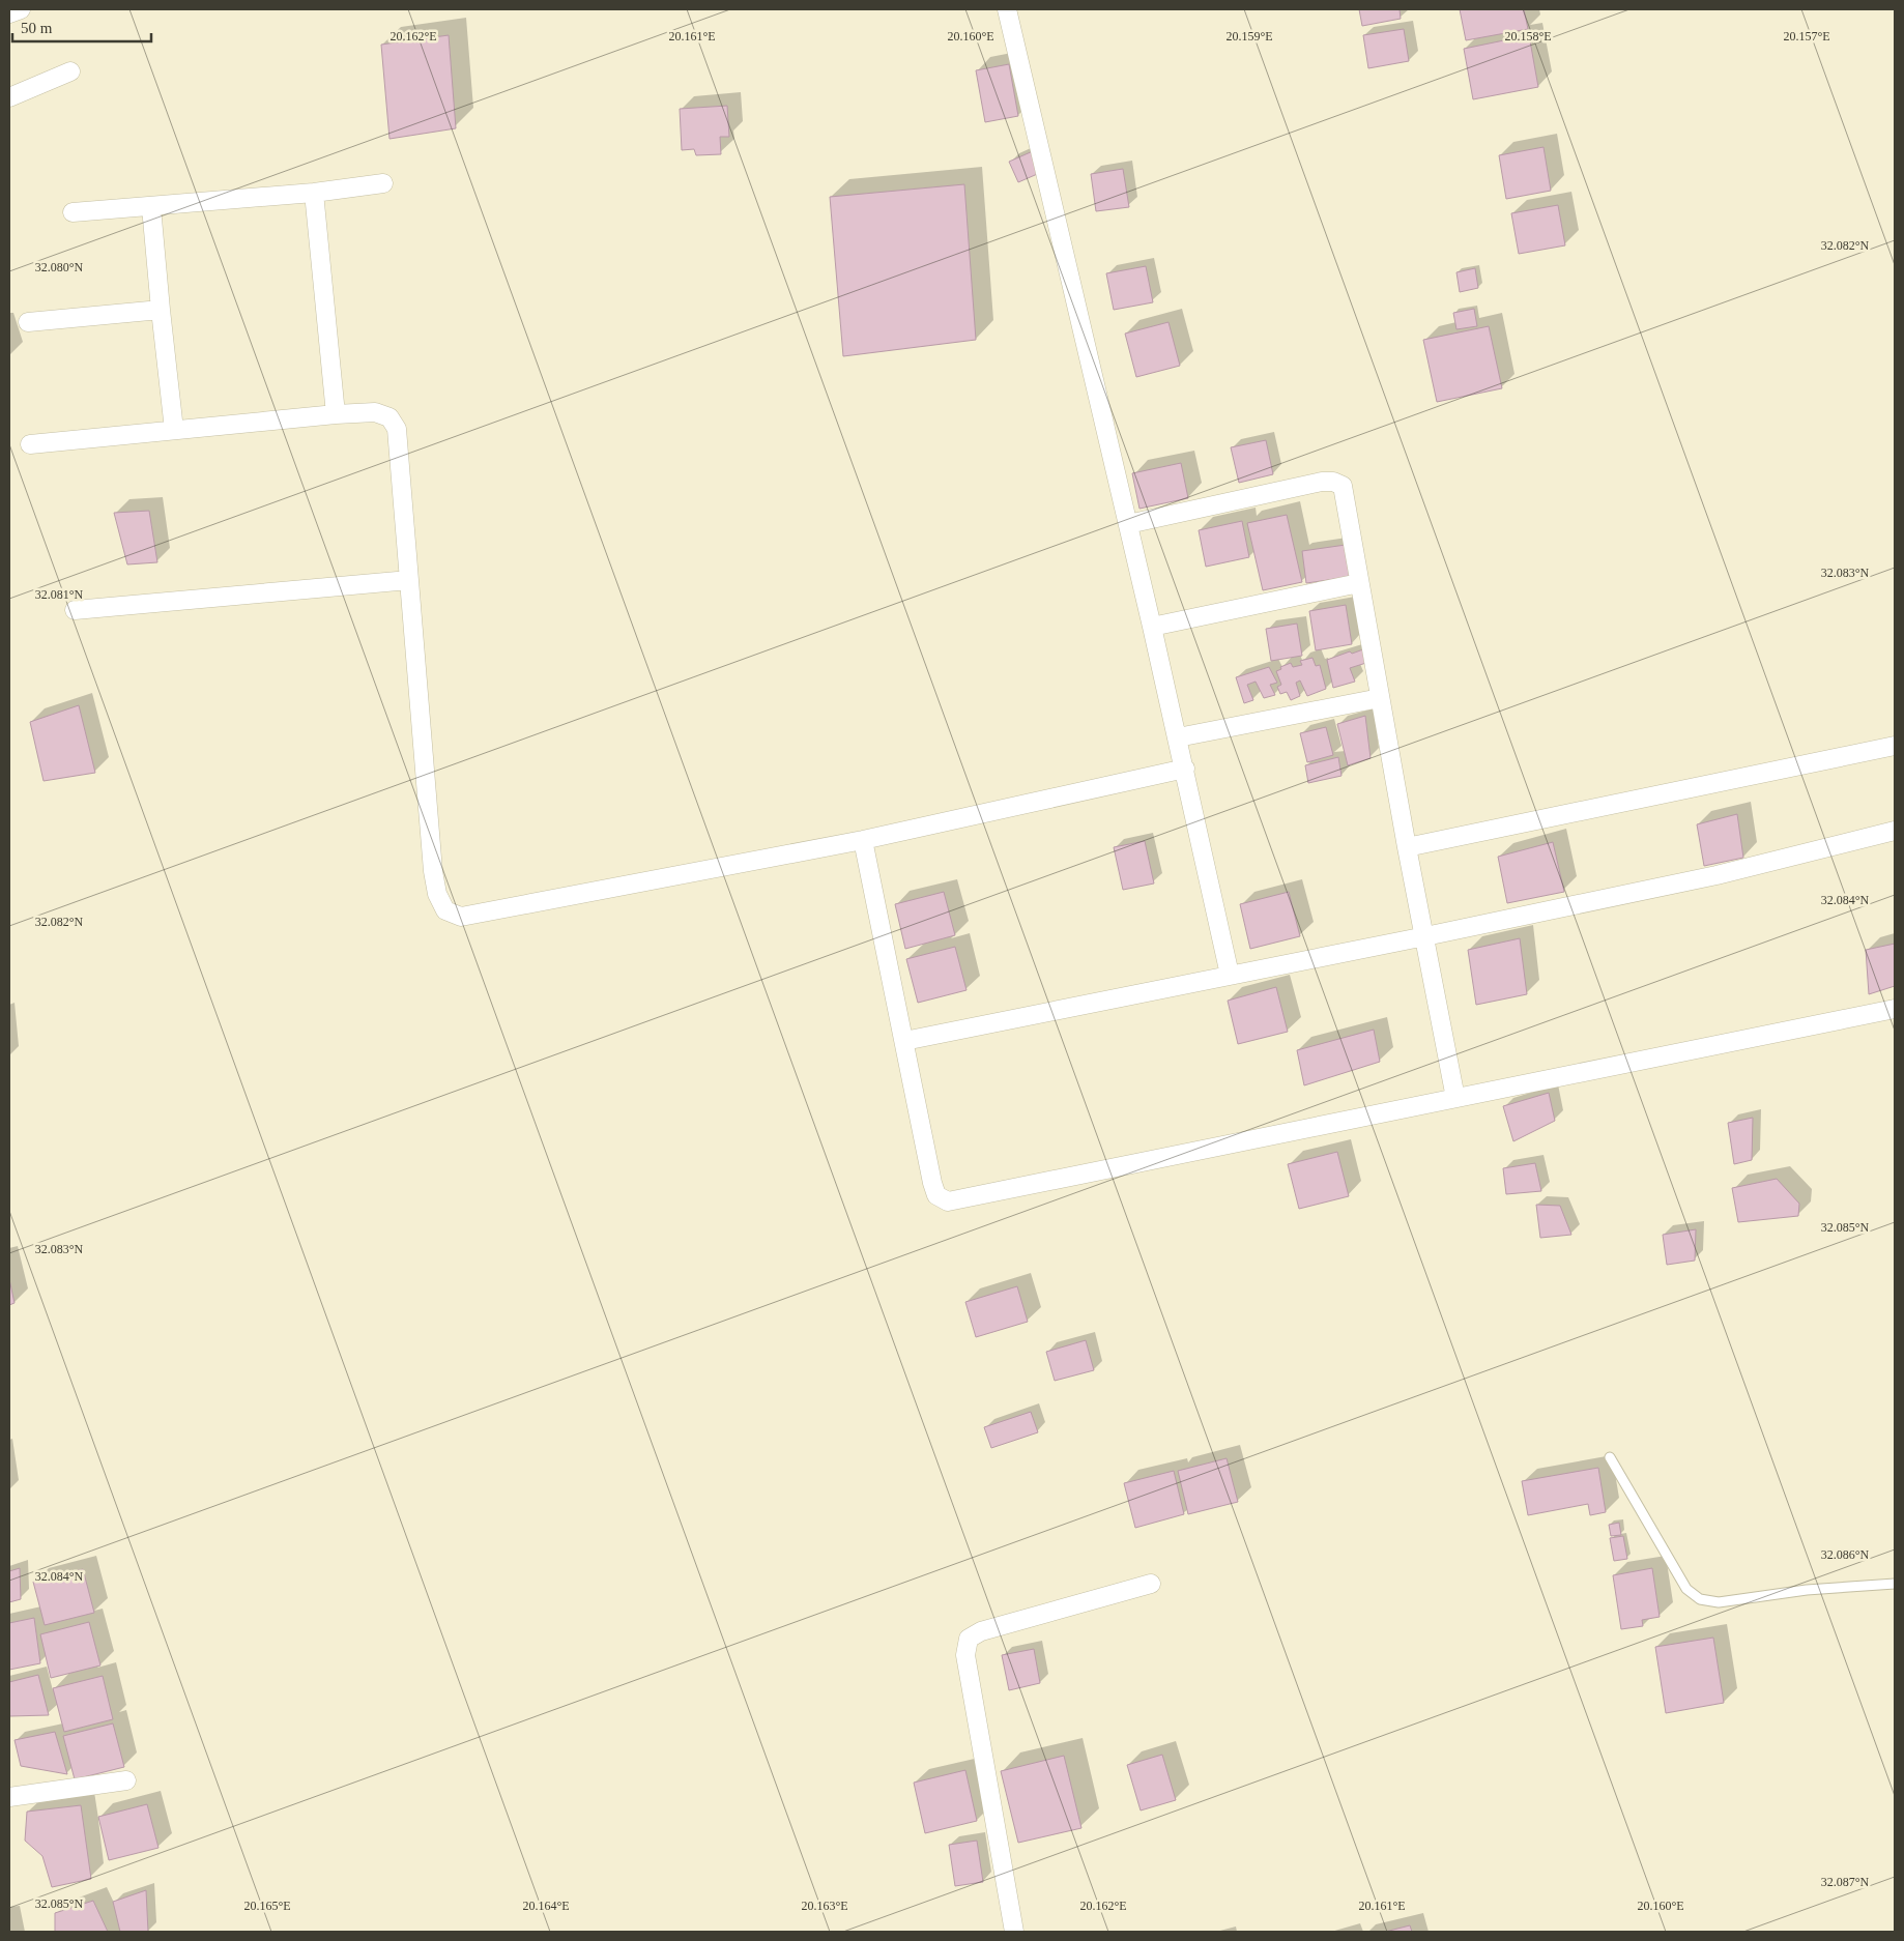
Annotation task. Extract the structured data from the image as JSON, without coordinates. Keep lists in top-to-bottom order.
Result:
{
  "scale_bar": "50 m",
  "coordinates": [
    "20.162°E",
    "20.161°E",
    "20.160°E",
    "20.157°E",
    "20.159°E",
    "20.158°E",
    "32.082°N",
    "32.080°N",
    "32.083°N",
    "32.081°N",
    "32.084°N",
    "32.085°N",
    "32.086°N",
    "32.087°N",
    "20.165°E",
    "20.164°E",
    "20.163°E"
  ]
}
